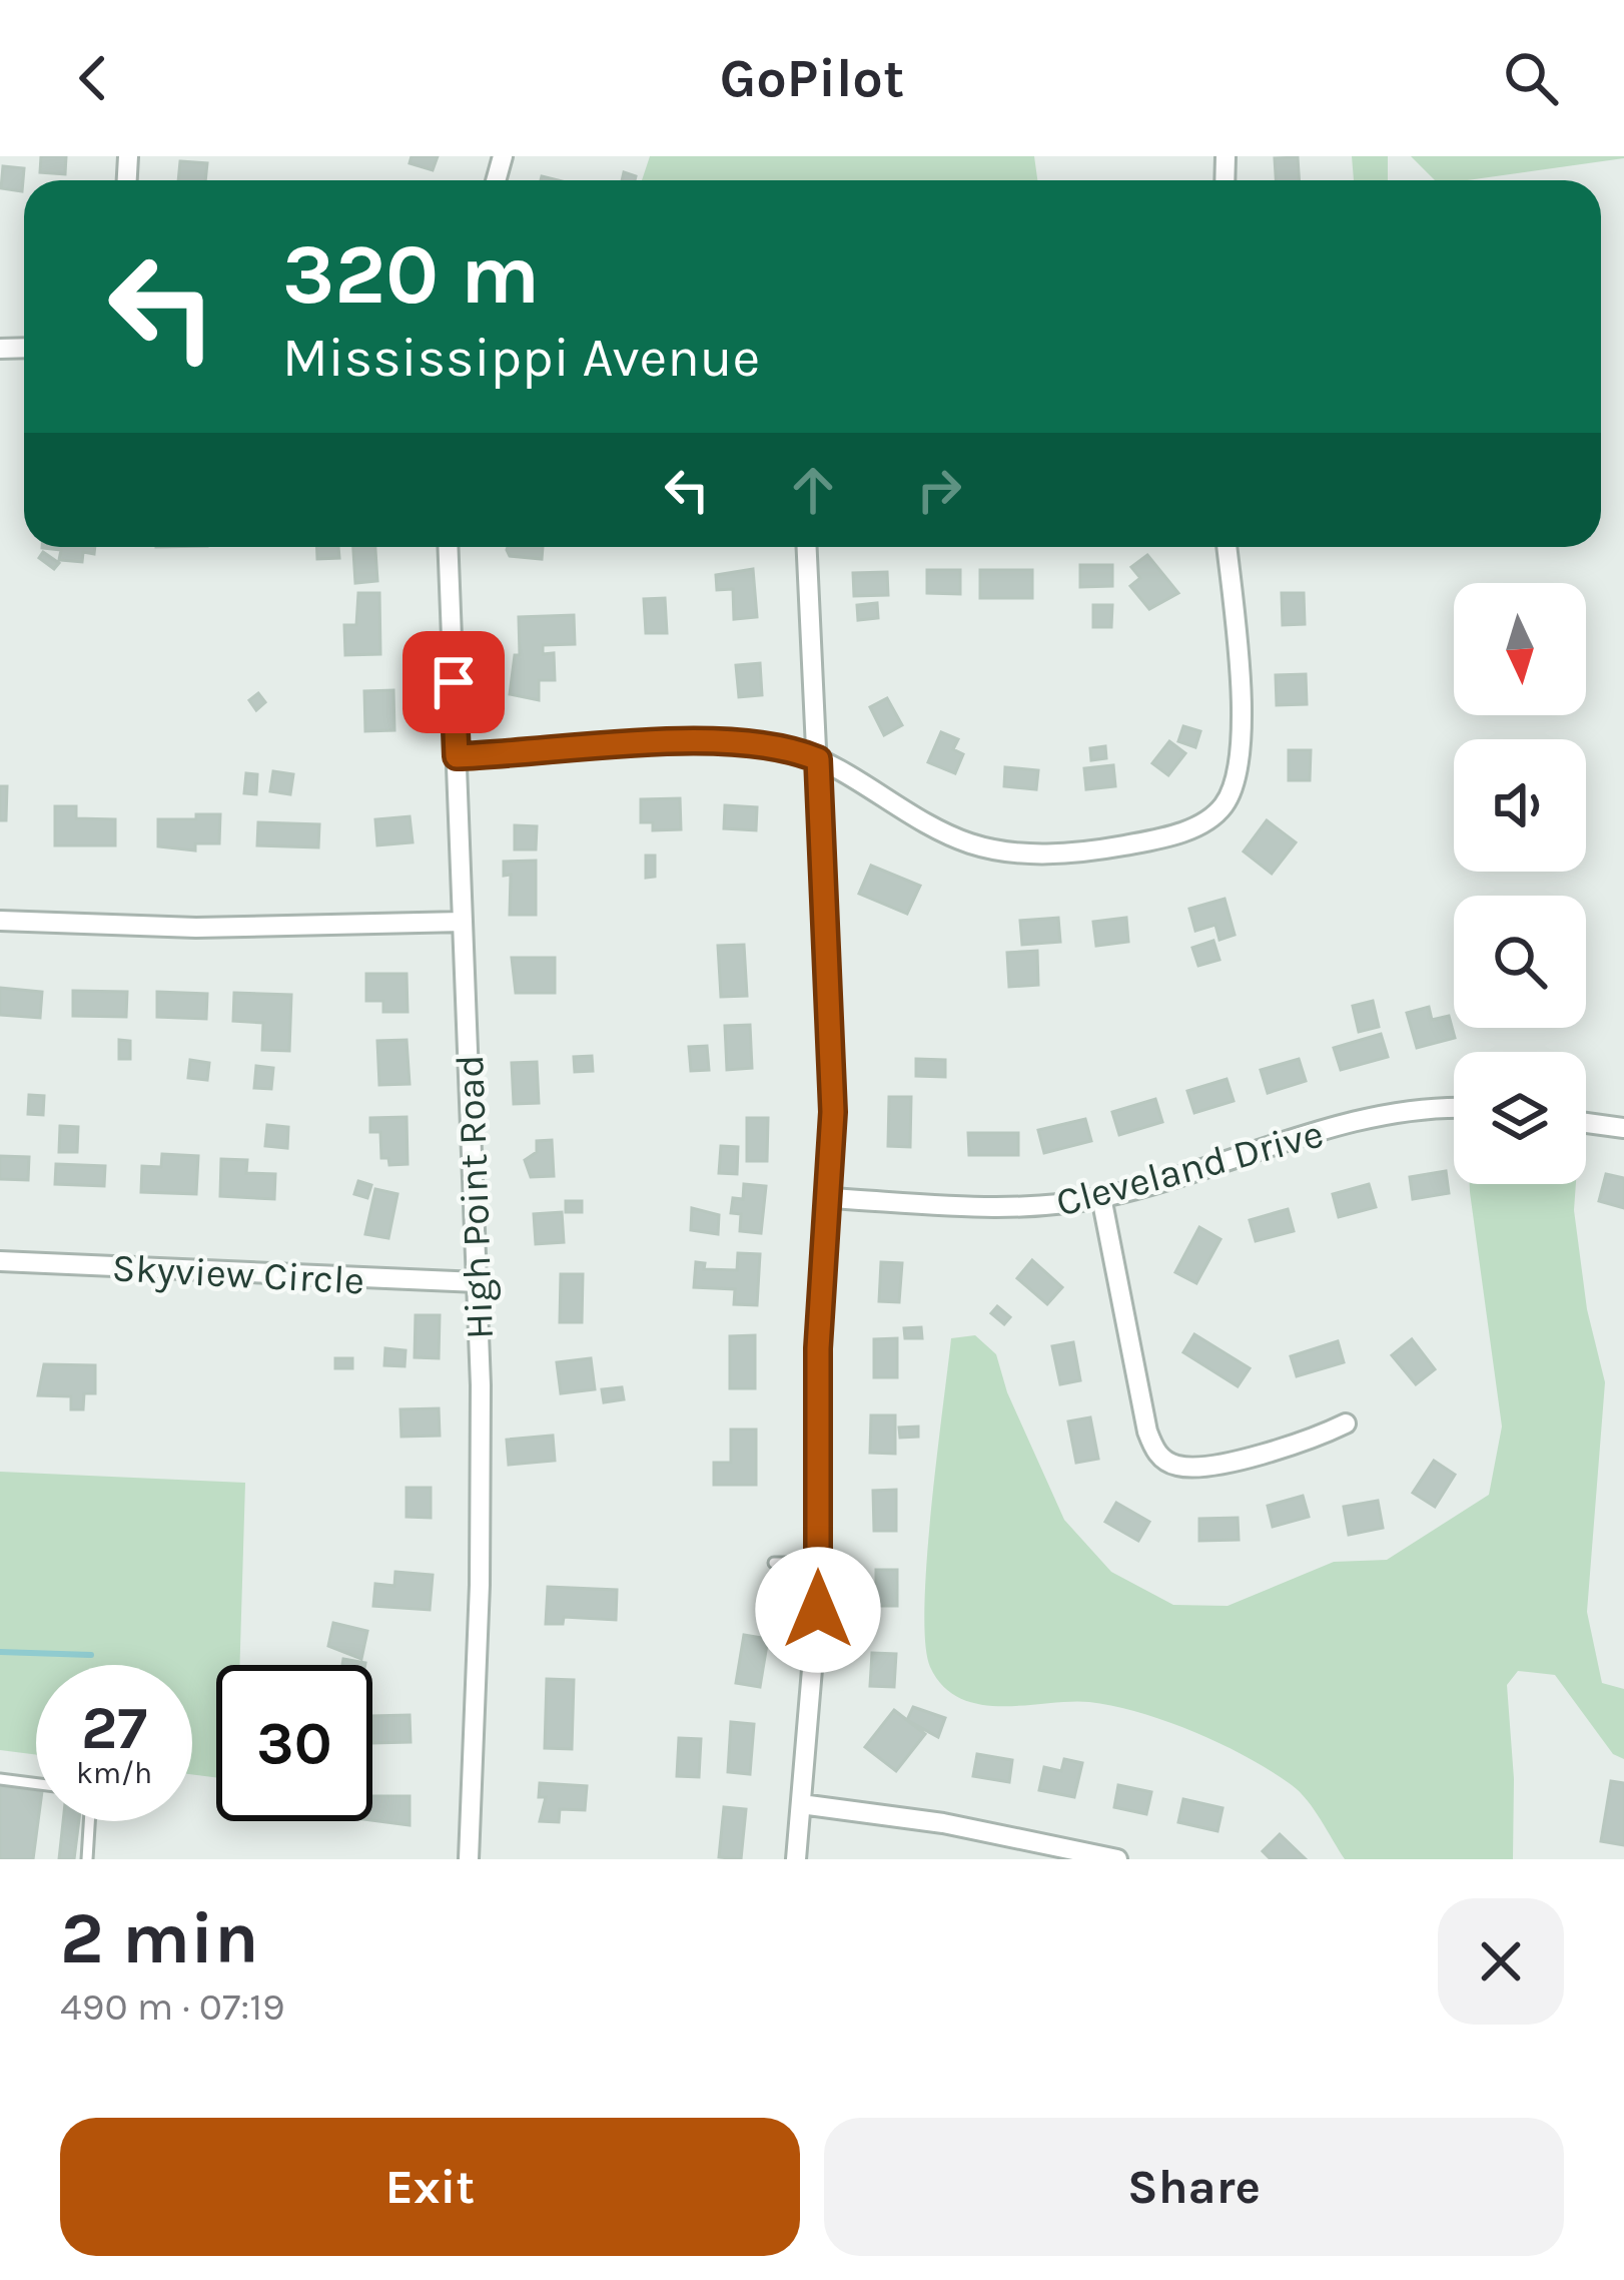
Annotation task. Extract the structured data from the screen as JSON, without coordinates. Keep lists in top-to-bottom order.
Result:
{
  "streets": {
    "street": ["Cleveland Drive", "High Point Road", "Skyview Circle"]
  },
  "crossings": [
    ["High Point Road", "Skyview Circle"]
  ],
  "north": "bottom",
  "page": {
    "header": "GoPilot",
    "turn": ["320 m", "Mississippi Avenue"],
    "speed": "27 km/h",
    "limit": "30",
    "heading": ["2 min", "490 m · 07:19"],
    "buttons": ["Exit", "Share"]
  }
}
